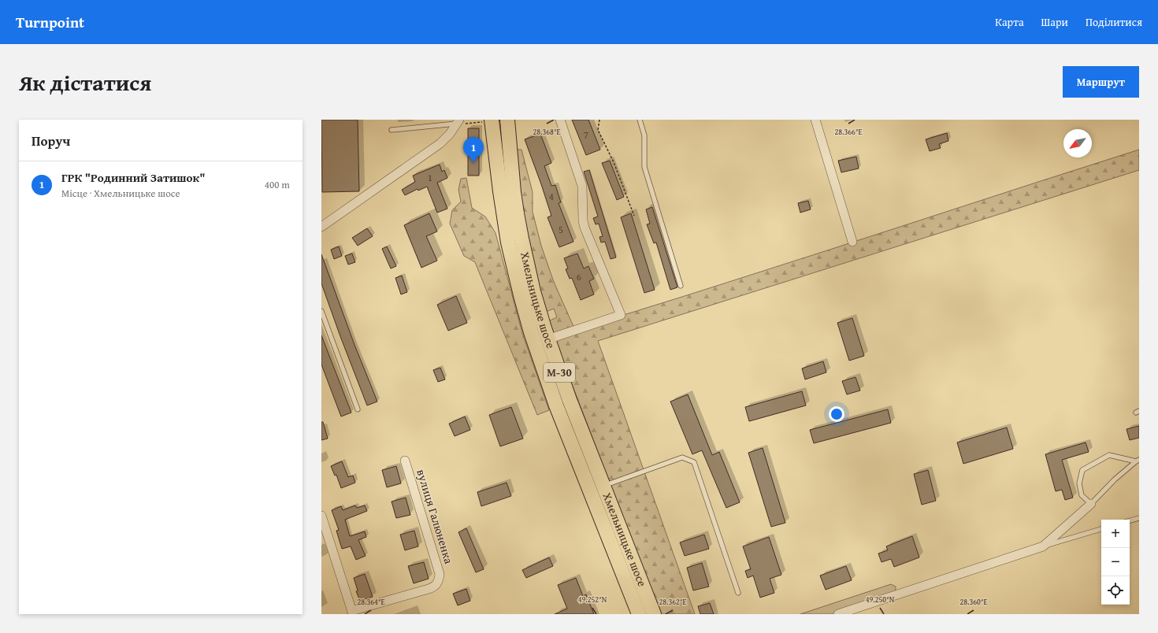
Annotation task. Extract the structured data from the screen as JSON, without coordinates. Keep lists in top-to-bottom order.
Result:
{
  "streets": {
    "highway": ["Хмельницьке шосе", "М-30"],
    "street": ["вулиця Галюненка"]
  },
  "house_numbers": [
    "7",
    "1",
    "4",
    "5",
    "6"
  ],
  "north": "bottom left",
  "page": {
    "header": "Turnpoint",
    "nav": ["Карта", "Шари", "Поділитися"],
    "title": "Як дістатися",
    "buttons": "Маршрут",
    "heading": "Поруч",
    "pins": "1",
    "list": [
      {
        "mark": "1",
        "name": "ГРК \"Родинний Затишок\"",
        "note": "Місце · Хмельницьке шосе",
        "value": "400 m"
      }
    ],
    "map_buttons": ["+", "−"]
  },
  "coordinates": [
    "28.368°E",
    "28.366°E",
    "49.252°N",
    "49.250°N",
    "28.364°E",
    "28.362°E",
    "28.360°E"
  ]
}
